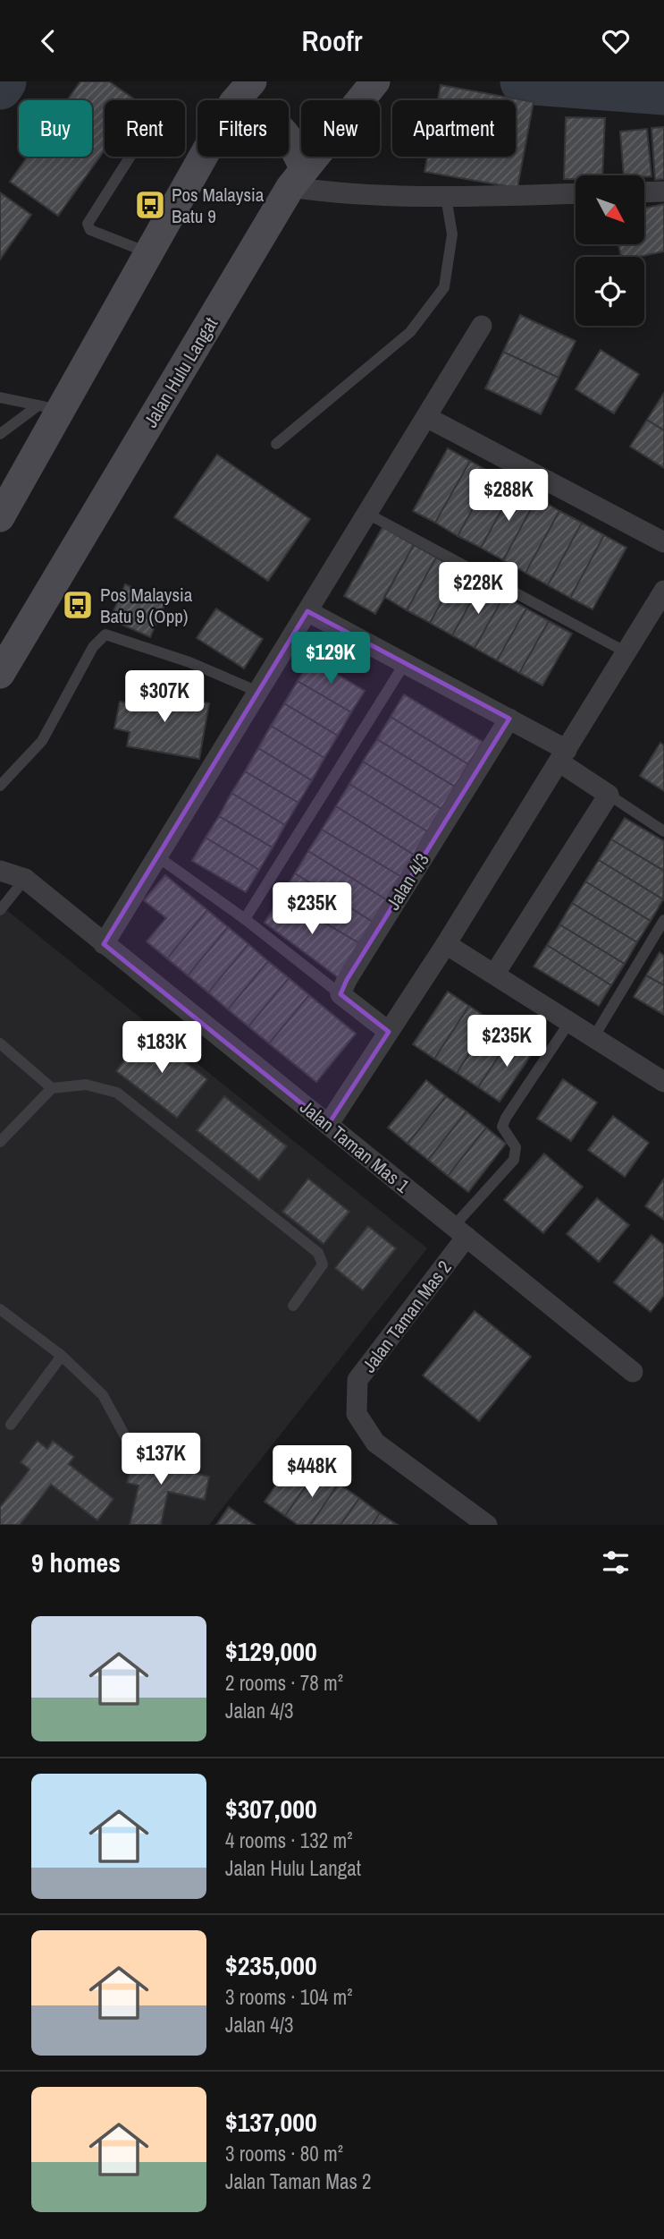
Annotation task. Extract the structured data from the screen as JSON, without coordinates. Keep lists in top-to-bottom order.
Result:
{
  "streets": {
    "main road": ["Jalan Hulu Langat"],
    "street": ["Jalan 4/3", "Jalan Taman Mas 1", "Jalan Taman Mas 2"]
  },
  "crossings": [
    ["Jalan Taman Mas 1", "Jalan Taman Mas 2"]
  ],
  "places": {
    "bus stop": ["Pos Malaysia Batu 9", "Pos Malaysia Batu 9 (Opp)"]
  },
  "north": "bottom right",
  "page": {
    "header": "Roofr",
    "chip": [
      "Buy",
      "Rent",
      "Filters",
      "New",
      "Apartment"
    ],
    "price": [
      "$288K",
      "$228K",
      "$129K",
      "$307K",
      "$235K",
      "$235K",
      "$183K",
      "$137K",
      "$448K"
    ],
    "heading": "9 homes",
    "list": [
      {
        "name": "$129,000",
        "note": "2 rooms · 78 m² · Jalan 4/3"
      },
      {
        "name": "$307,000",
        "note": "4 rooms · 132 m² · Jalan Hulu Langat"
      },
      {
        "name": "$235,000",
        "note": "3 rooms · 104 m² · Jalan 4/3"
      },
      {
        "name": "$137,000",
        "note": "3 rooms · 80 m² · Jalan Taman Mas 2"
      }
    ]
  }
}
